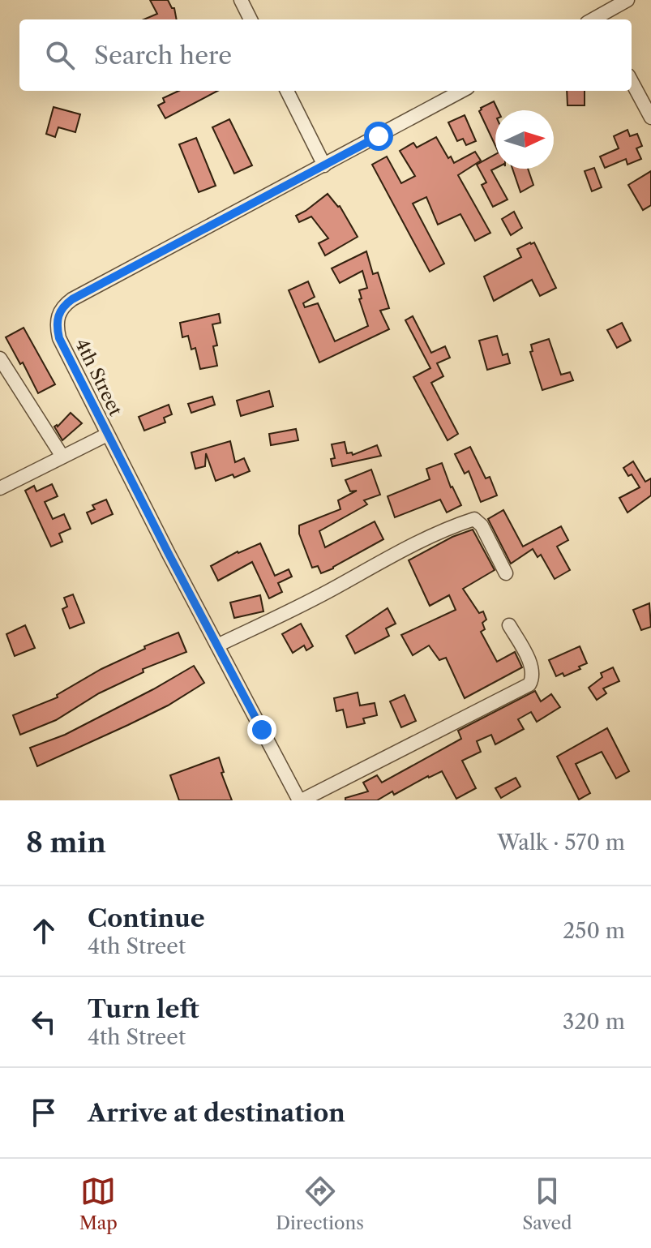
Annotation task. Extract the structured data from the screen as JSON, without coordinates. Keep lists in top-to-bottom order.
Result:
{
  "streets": {
    "street": ["4th Street"]
  },
  "north": "right",
  "page": {
    "search": "Search here",
    "heading": ["8 min", "Walk · 570 m"],
    "list": [
      ["Continue", "4th Street", "250 m"],
      ["Turn left", "4th Street", "320 m"],
      "Arrive at destination"
    ],
    "nav": ["Map", "Directions", "Saved"]
  }
}
